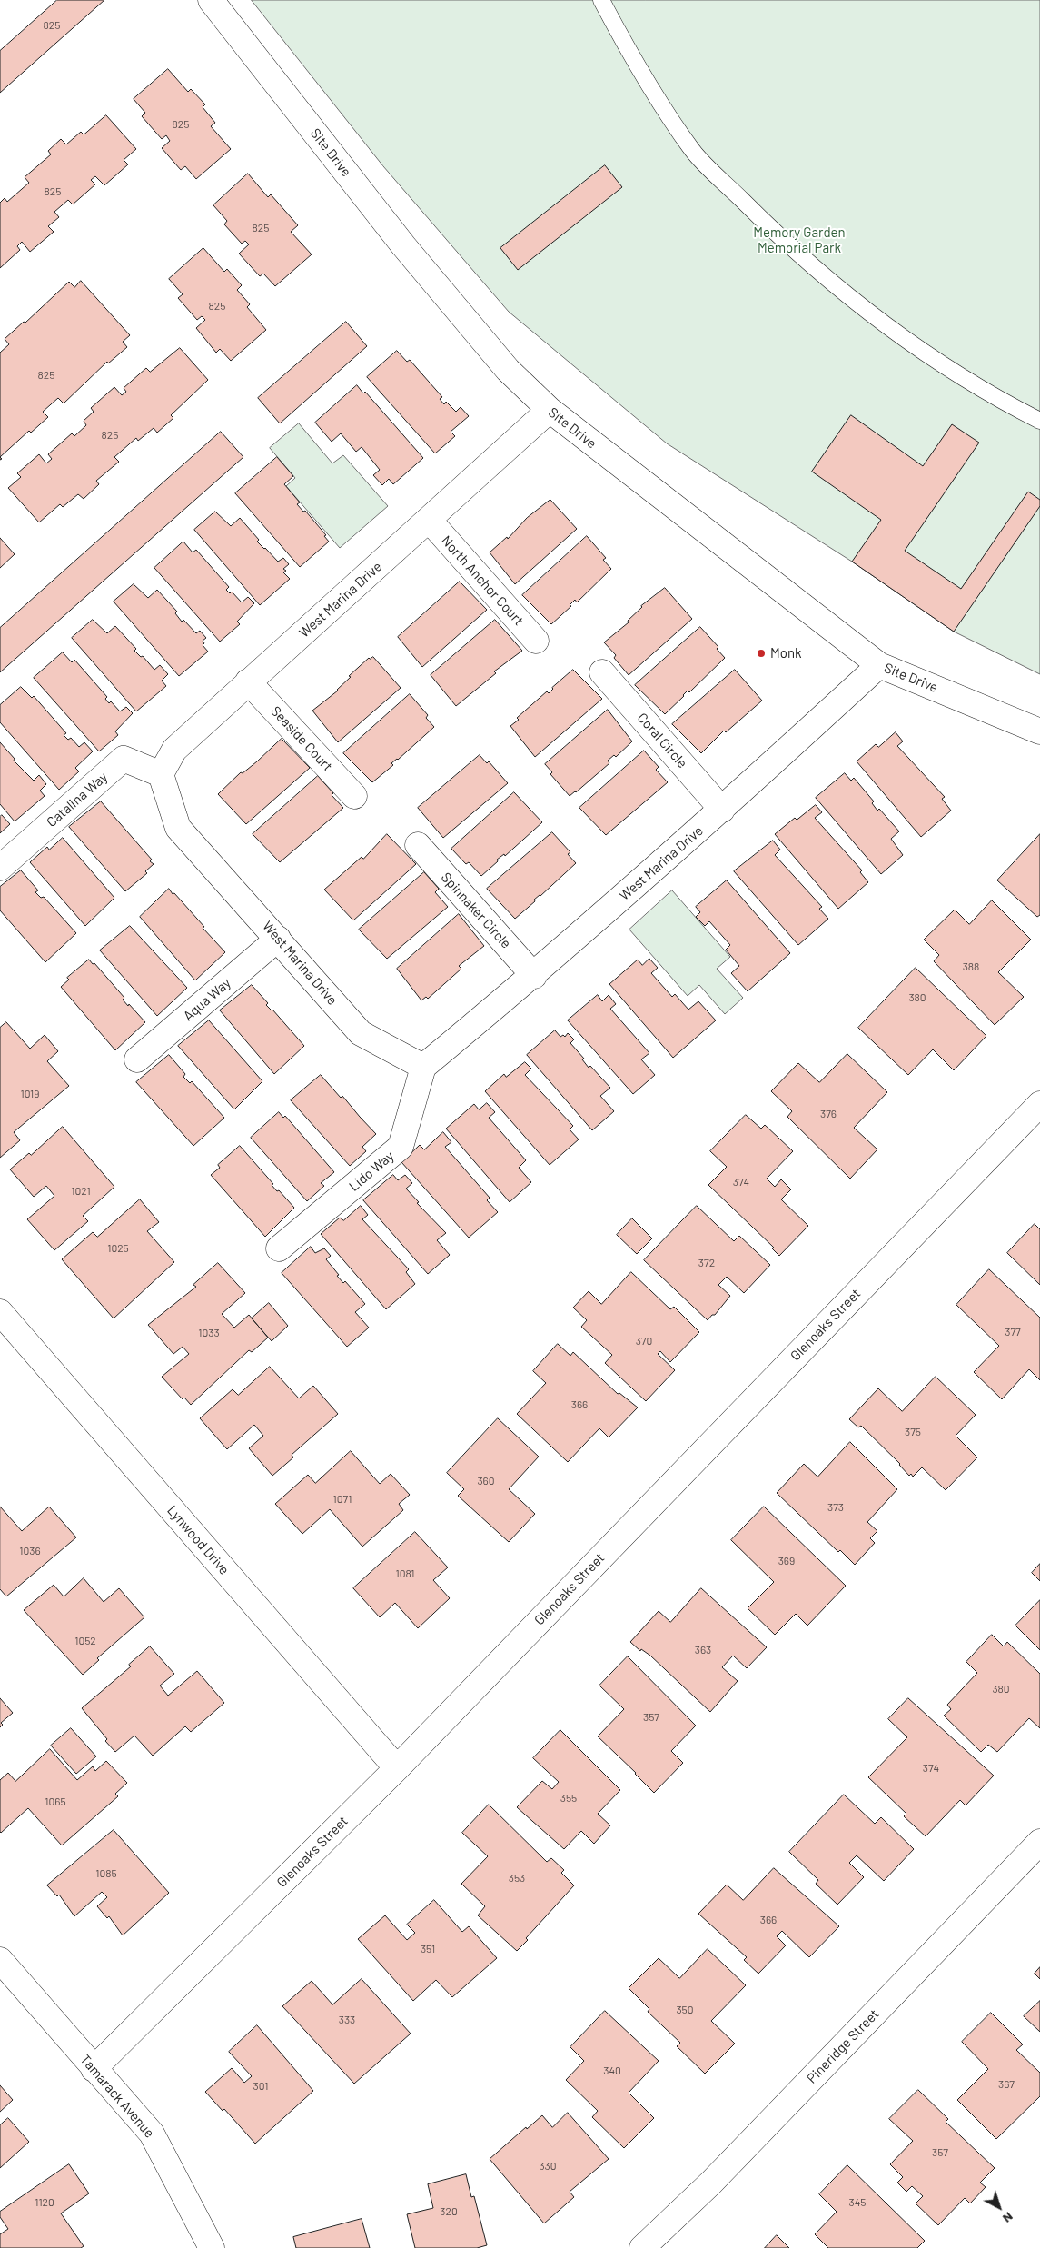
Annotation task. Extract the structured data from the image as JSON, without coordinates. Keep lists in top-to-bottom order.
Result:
{
  "streets": {
    "street": [
      "Site Drive",
      "North Anchor Court",
      "West Marina Drive",
      "Seaside Court",
      "Coral Circle",
      "Catalina Way",
      "Spinnaker Circle",
      "Aqua Way",
      "Lido Way",
      "Glenoaks Street",
      "Lynwood Drive",
      "Pineridge Street",
      "Tamarack Avenue"
    ]
  },
  "crossings": [
    ["Site Drive", "West Marina Drive"],
    ["North Anchor Court", "West Marina Drive"],
    ["West Marina Drive", "Seaside Court"],
    ["West Marina Drive", "Coral Circle"],
    ["West Marina Drive", "Catalina Way"],
    ["West Marina Drive", "Spinnaker Circle"],
    ["West Marina Drive", "Aqua Way"],
    ["West Marina Drive", "Lido Way"],
    ["Glenoaks Street", "Lynwood Drive"],
    ["Glenoaks Street", "Tamarack Avenue"]
  ],
  "parks": ["Memory Garden Memorial Park"],
  "places": ["Monk"],
  "house_numbers": [
    "825",
    "825",
    "825",
    "825",
    "825",
    "825",
    "825",
    "388",
    "380",
    "1019",
    "376",
    "374",
    "1021",
    "1025",
    "372",
    "377",
    "1033",
    "370",
    "366",
    "375",
    "360",
    "1071",
    "373",
    "1036",
    "369",
    "1081",
    "1052",
    "363",
    "380",
    "357",
    "374",
    "355",
    "1065",
    "1085",
    "353",
    "366",
    "351",
    "350",
    "333",
    "340",
    "367",
    "301",
    "357",
    "330",
    "1120",
    "345",
    "320"
  ],
  "north": "bottom right"
}
